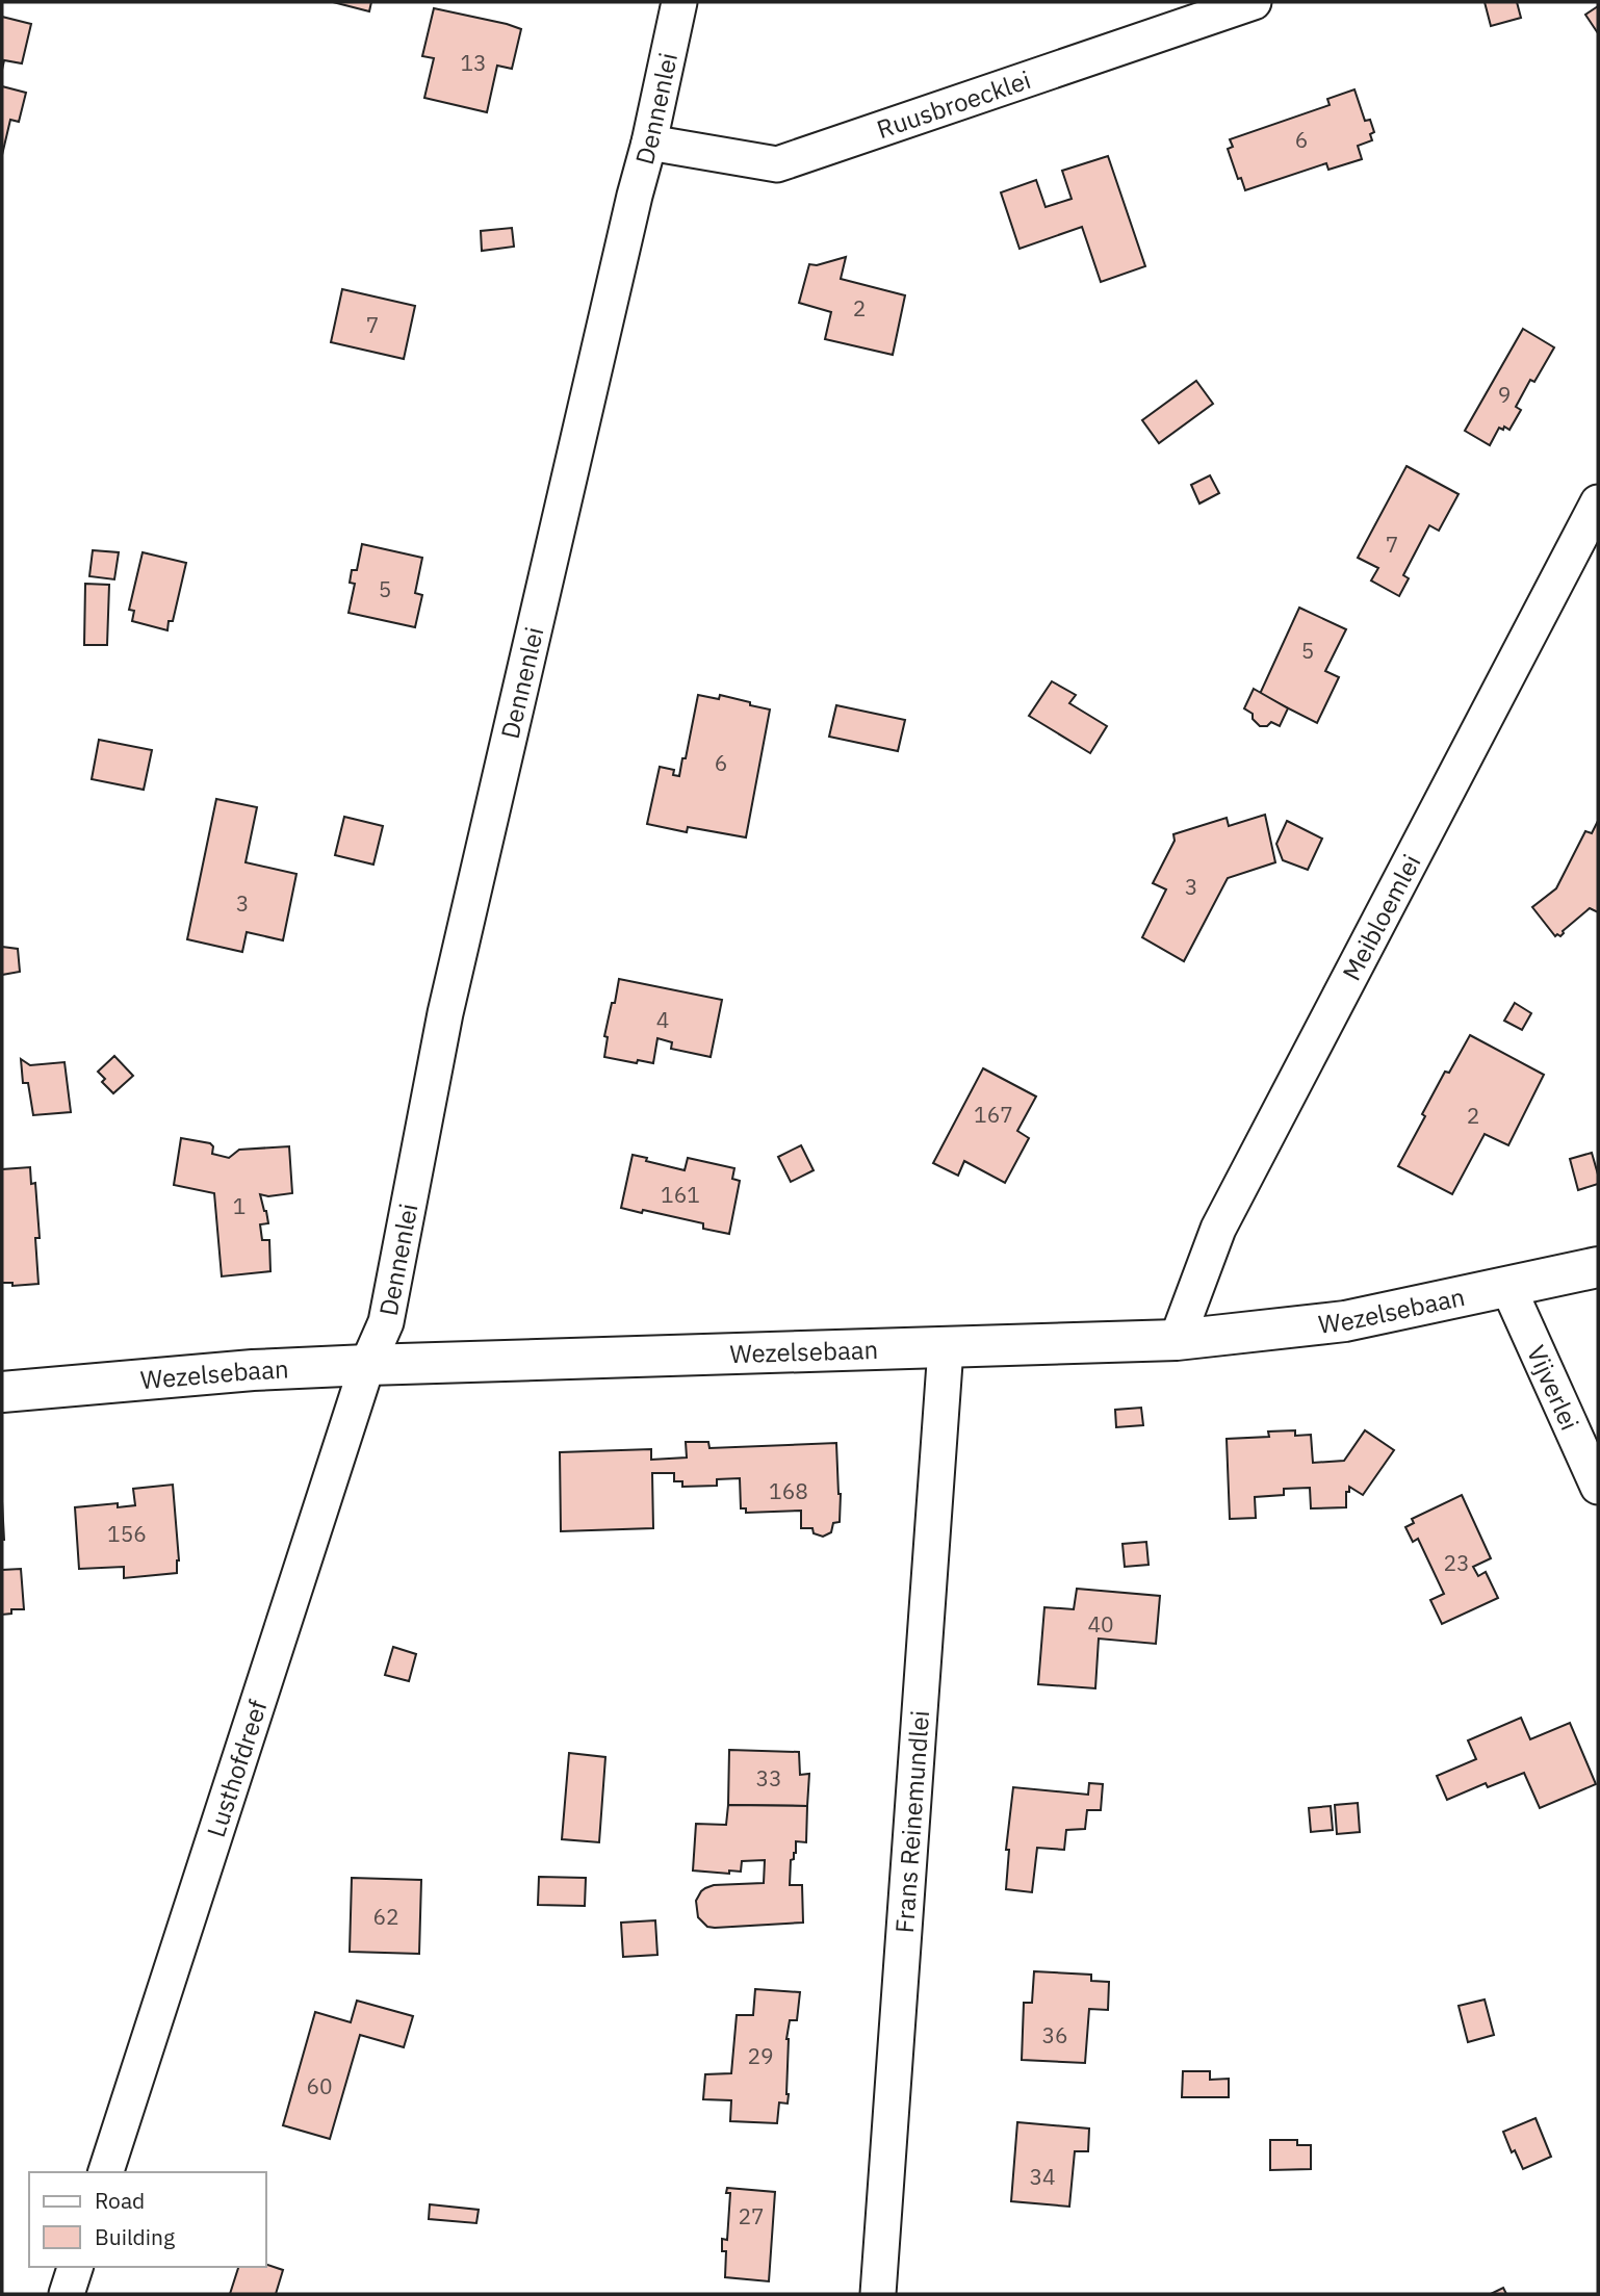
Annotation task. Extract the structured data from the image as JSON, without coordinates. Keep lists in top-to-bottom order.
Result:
{
  "streets": {
    "street": [
      "Ruusbroecklei",
      "Dennenlei",
      "Meibloemlei",
      "Wezelsebaan",
      "Vijverlei",
      "Lusthofdreef",
      "Frans Reinemundlei"
    ]
  },
  "crossings": [
    ["Ruusbroecklei", "Dennenlei"],
    ["Dennenlei", "Wezelsebaan"],
    ["Dennenlei", "Lusthofdreef"],
    ["Meibloemlei", "Wezelsebaan"],
    ["Wezelsebaan", "Vijverlei"],
    ["Wezelsebaan", "Lusthofdreef"],
    ["Wezelsebaan", "Frans Reinemundlei"]
  ],
  "house_numbers": [
    "13",
    "6",
    "2",
    "7",
    "9",
    "7",
    "5",
    "5",
    "6",
    "3",
    "3",
    "4",
    "167",
    "2",
    "161",
    "1",
    "168",
    "156",
    "23",
    "40",
    "33",
    "62",
    "36",
    "29",
    "60",
    "34",
    "27"
  ],
  "legend": ["Road", "Building"]
}
